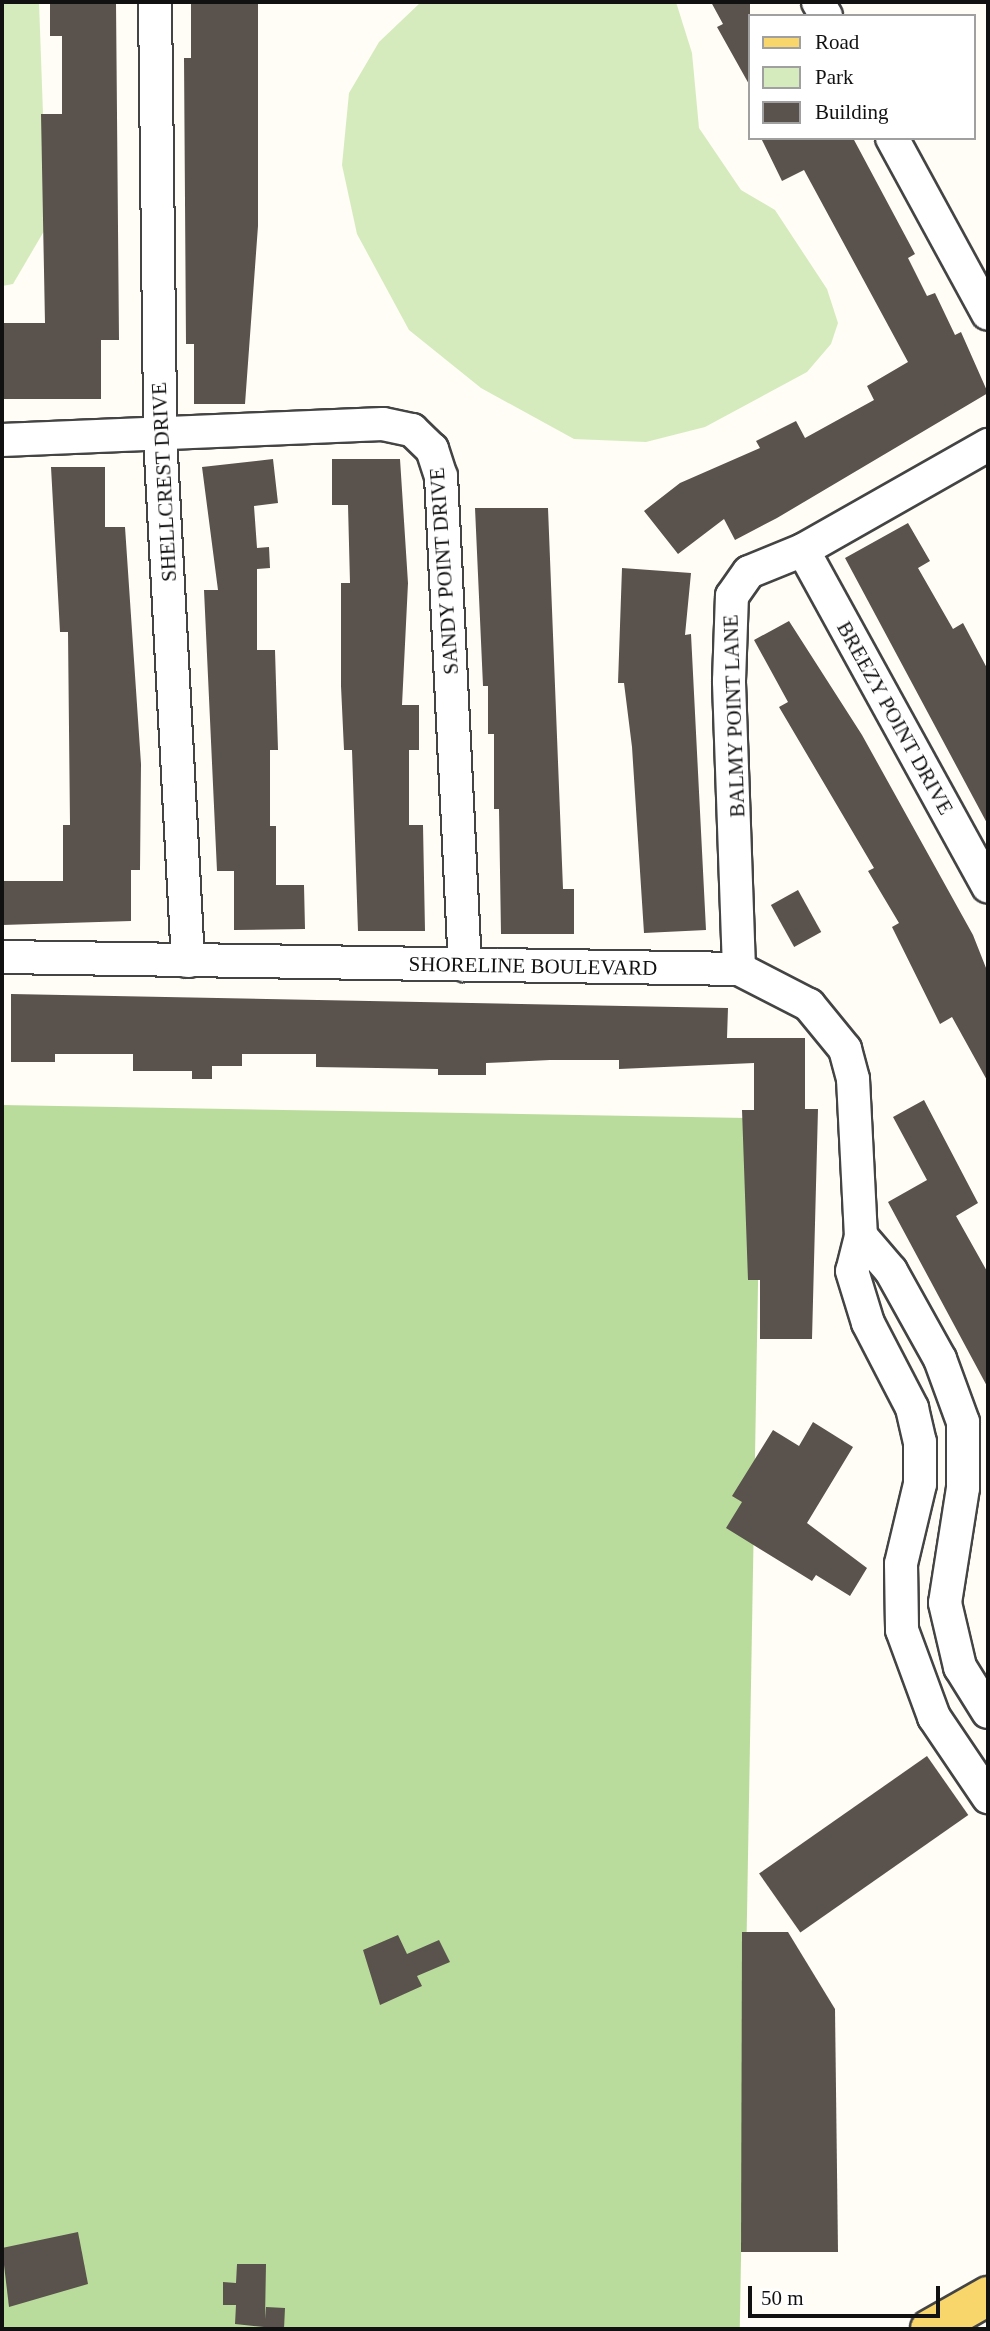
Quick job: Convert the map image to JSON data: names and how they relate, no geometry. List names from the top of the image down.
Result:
{
  "streets": {
    "street": [
      "SHELLCREST DRIVE",
      "SANDY POINT DRIVE",
      "BALMY POINT LANE",
      "BREEZY POINT DRIVE",
      "SHORELINE BOULEVARD"
    ]
  },
  "crossings": [
    ["SHELLCREST DRIVE", "SANDY POINT DRIVE"],
    ["SHELLCREST DRIVE", "SHORELINE BOULEVARD"],
    ["SANDY POINT DRIVE", "SHORELINE BOULEVARD"],
    ["BALMY POINT LANE", "BREEZY POINT DRIVE"],
    ["BALMY POINT LANE", "SHORELINE BOULEVARD"]
  ],
  "legend": ["Road", "Park", "Building"],
  "scale_bar": "50 m"
}
